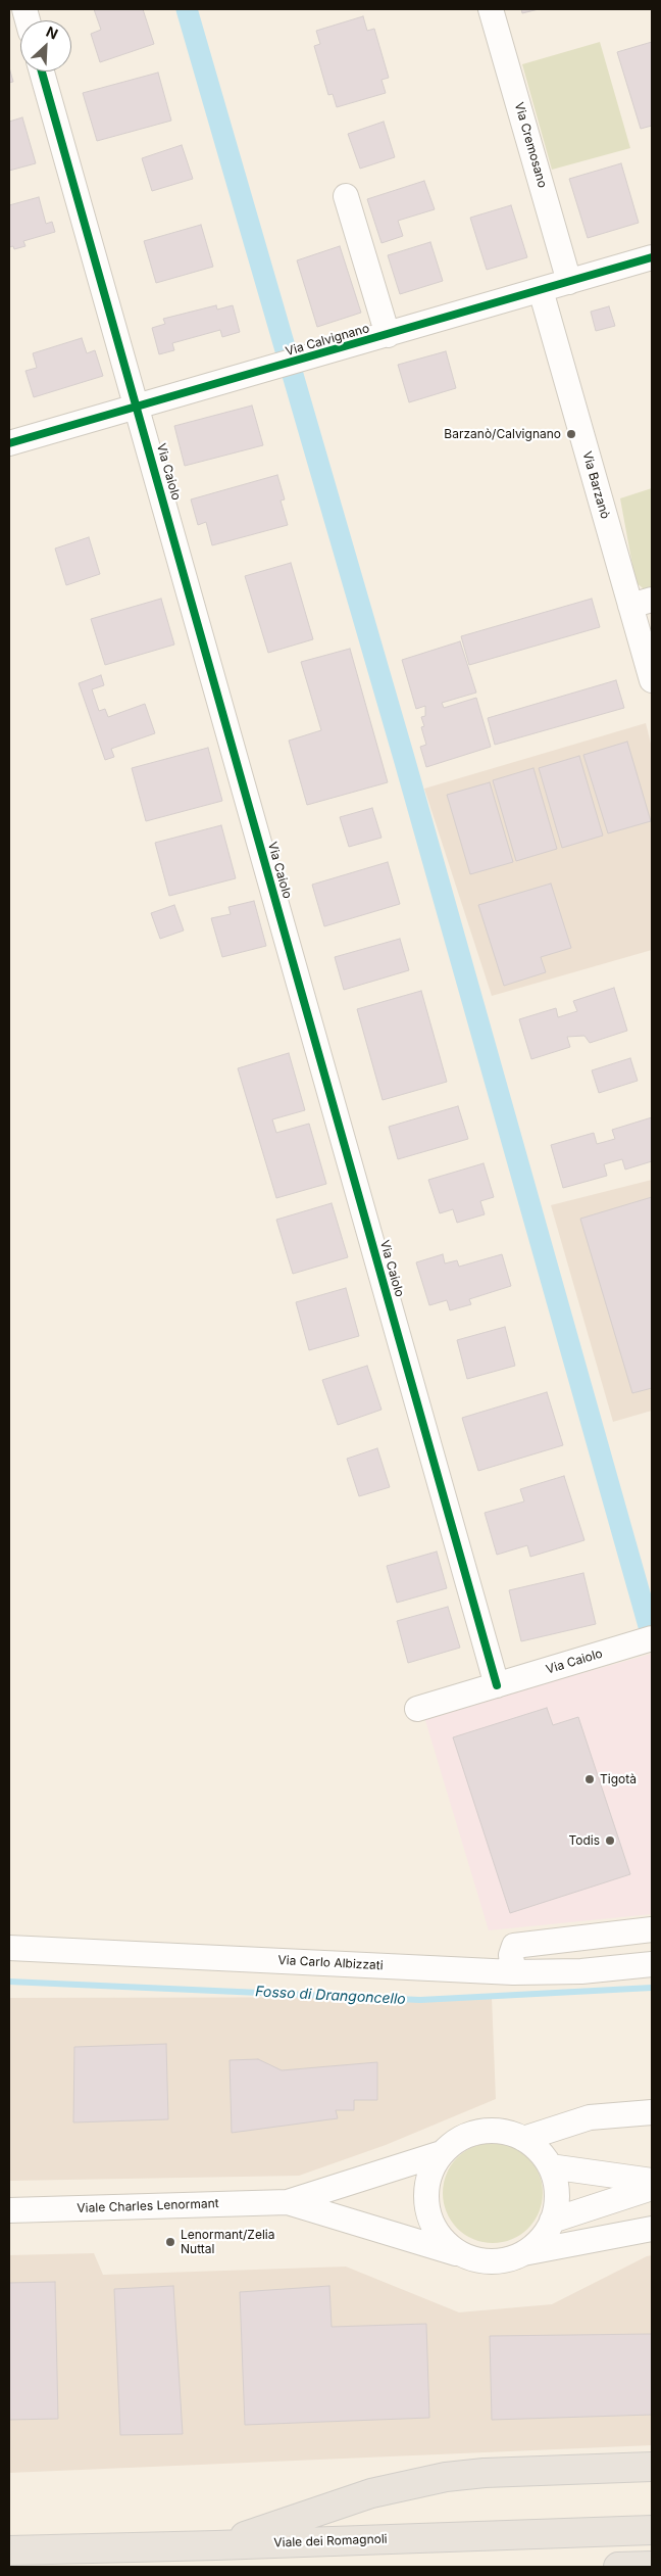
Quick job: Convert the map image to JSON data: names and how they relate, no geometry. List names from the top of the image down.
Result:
{
  "streets": {
    "main road": ["Viale dei Romagnoli"],
    "street": [
      "Via Cremosano",
      "Via Calvignano",
      "Via Caiolo",
      "Via Barzanò",
      "Via Carlo Albizzati",
      "Viale Charles Lenormant"
    ]
  },
  "crossings": [
    ["Via Cremosano", "Via Calvignano"],
    ["Via Calvignano", "Via Caiolo"],
    ["Via Calvignano", "Via Barzanò"]
  ],
  "water": ["Fosso di Drangoncello"],
  "places": [
    "Barzanò/Calvignano",
    "Tigotà",
    "Todis",
    "Lenormant/Zelia Nuttal"
  ],
  "north": "top right"
}
